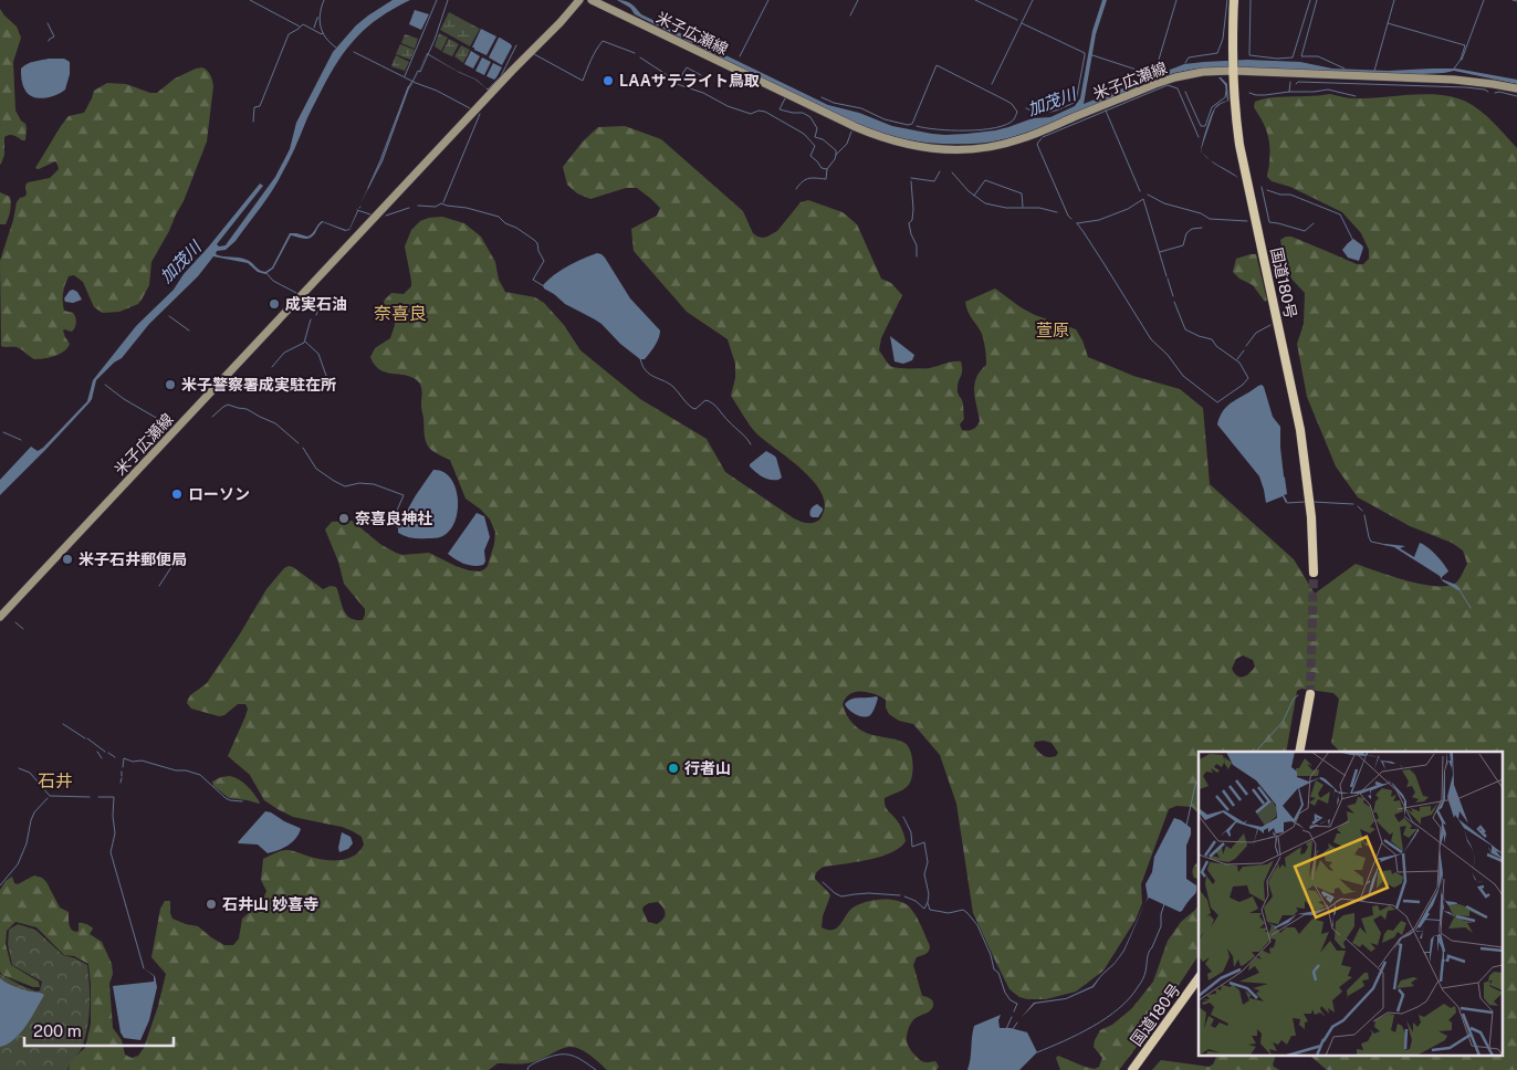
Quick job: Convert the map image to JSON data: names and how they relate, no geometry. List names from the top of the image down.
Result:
{
  "streets": {
    "highway": ["国道180号"],
    "main road": ["米子広瀬線"]
  },
  "crossings": [
    ["米子広瀬線", "国道180号"]
  ],
  "districts": ["奈喜良", "萱原", "石井"],
  "water": ["加茂川"],
  "places": [
    "LAAサテライト鳥取",
    "成実石油",
    "米子警察署成実駐在所",
    "ローソン",
    "奈喜良神社",
    "米子石井郵便局",
    "行者山",
    "石井山 妙喜寺"
  ],
  "scale_bar": "200 m"
}
